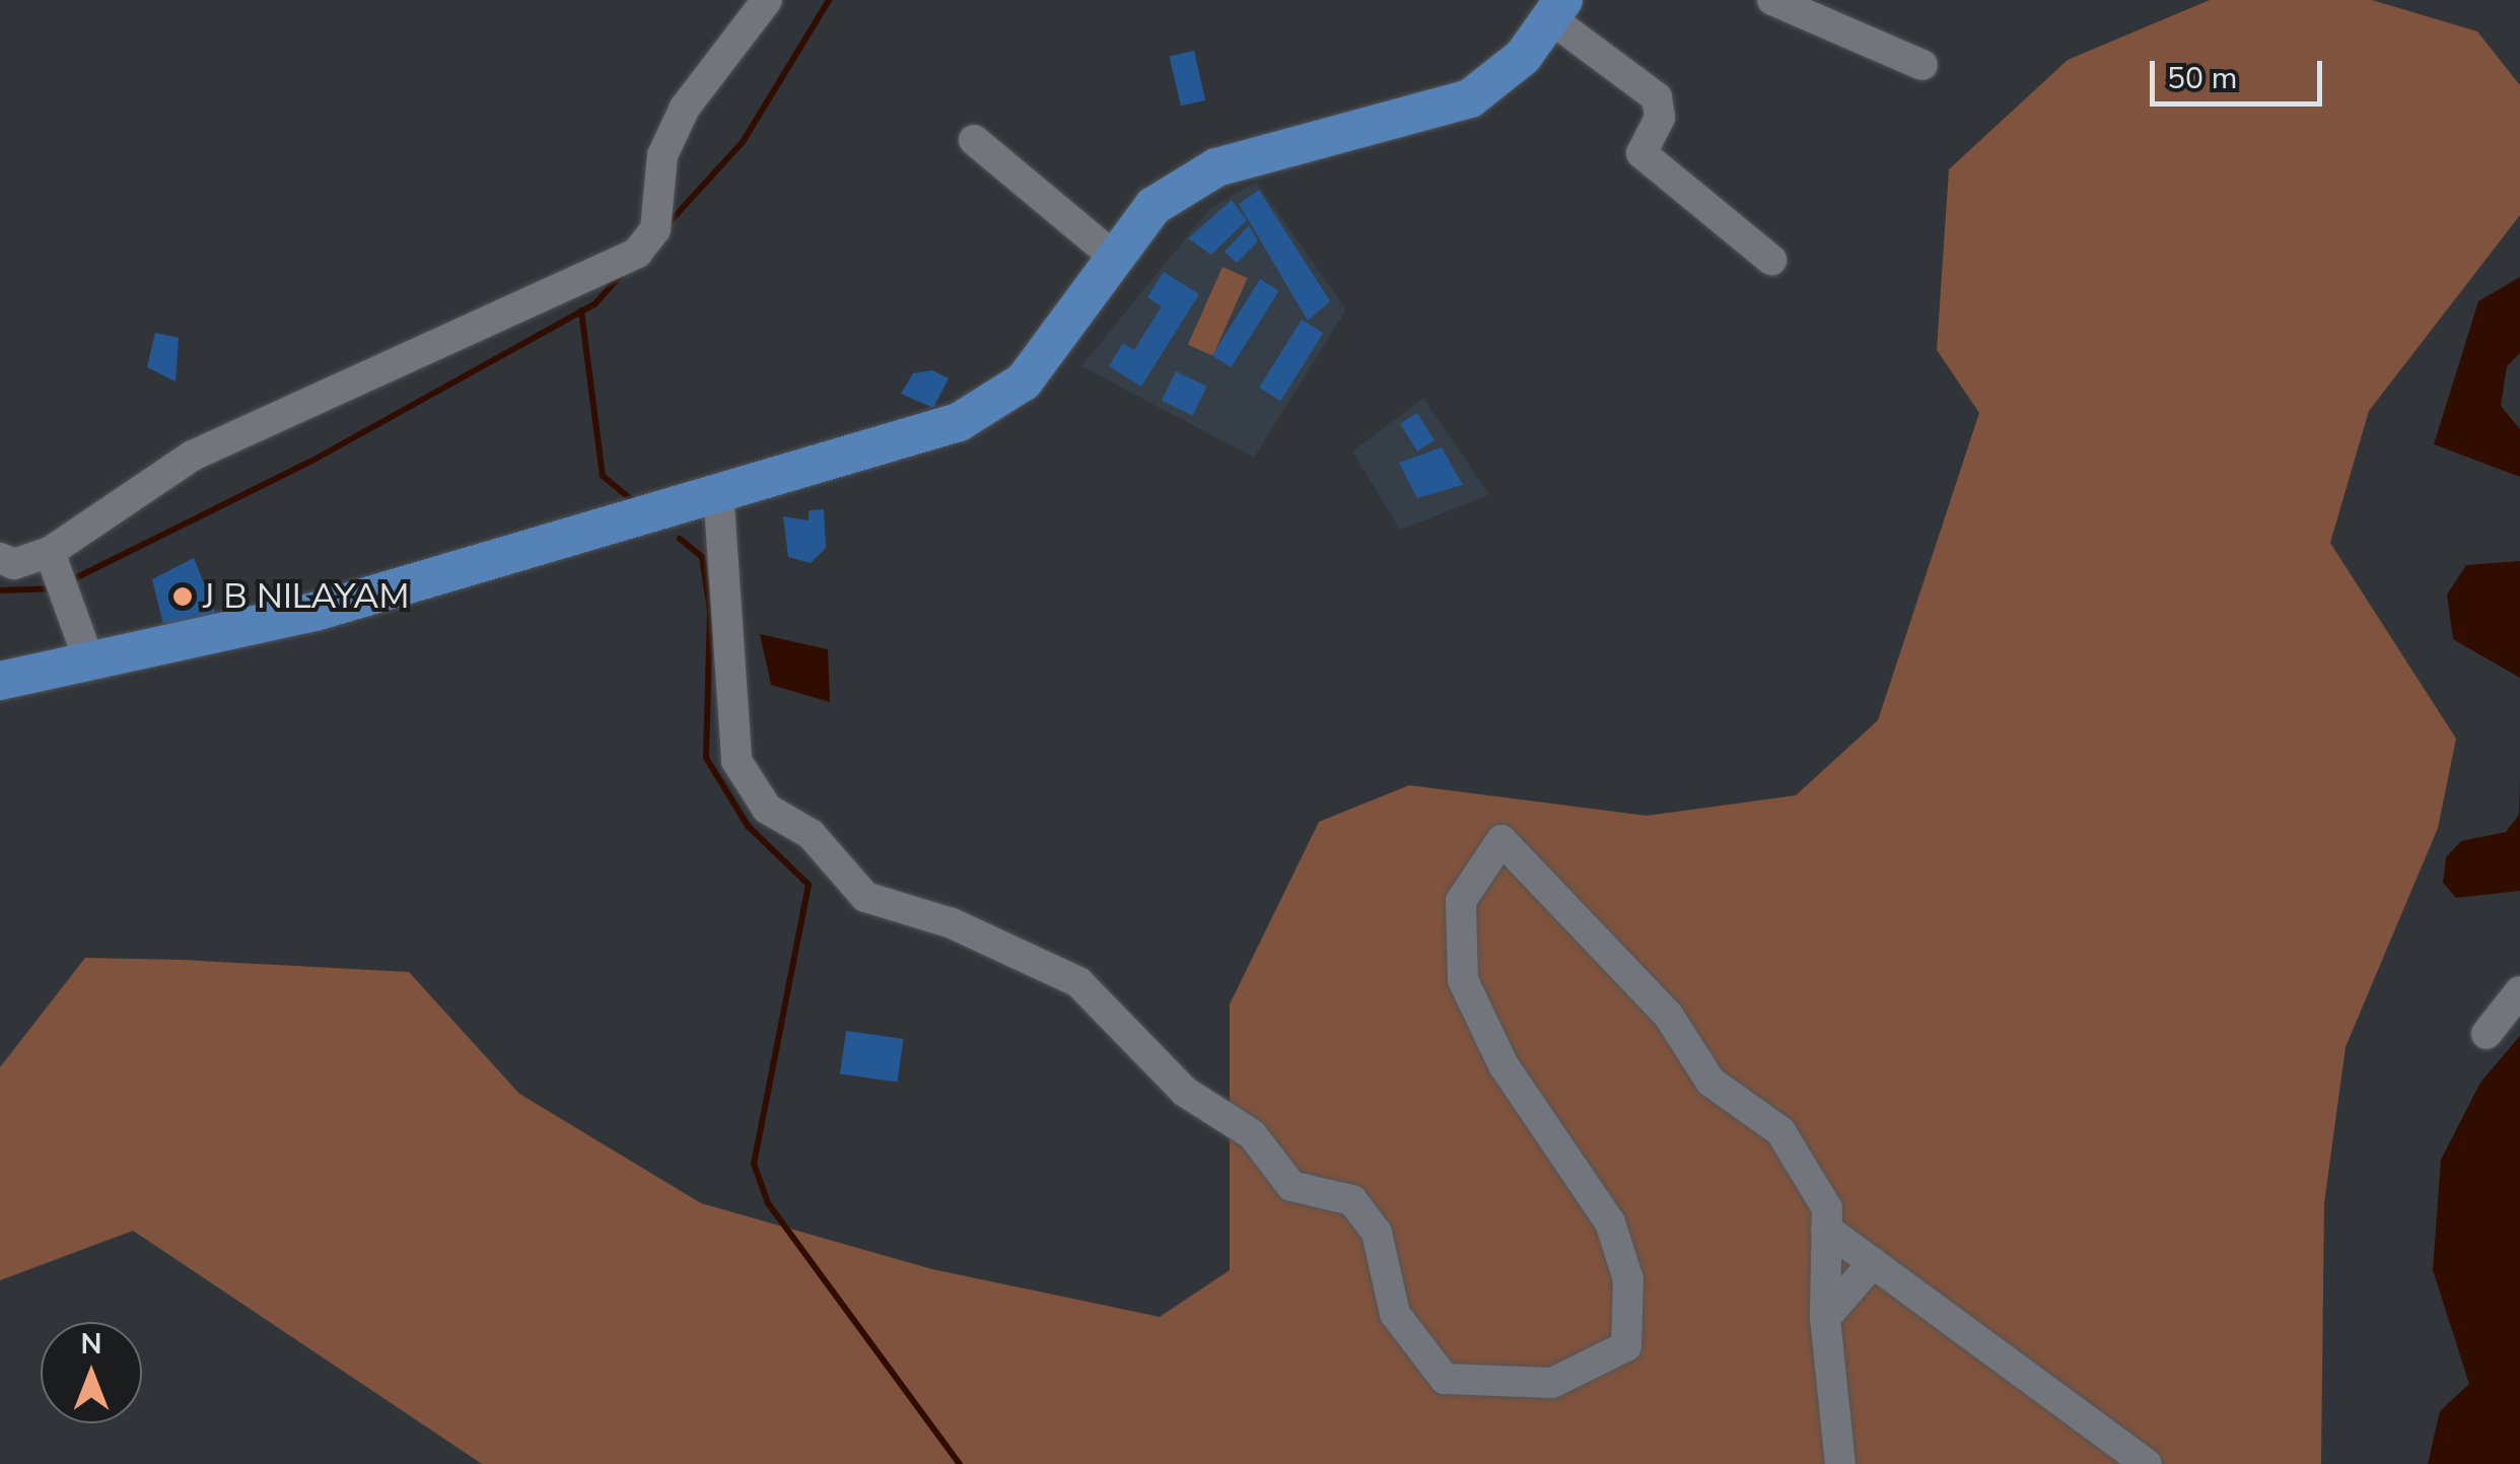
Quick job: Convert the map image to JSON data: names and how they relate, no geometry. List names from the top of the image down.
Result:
{
  "places": ["J B NILAYAM"],
  "scale_bar": "50 m",
  "north": "top"
}
